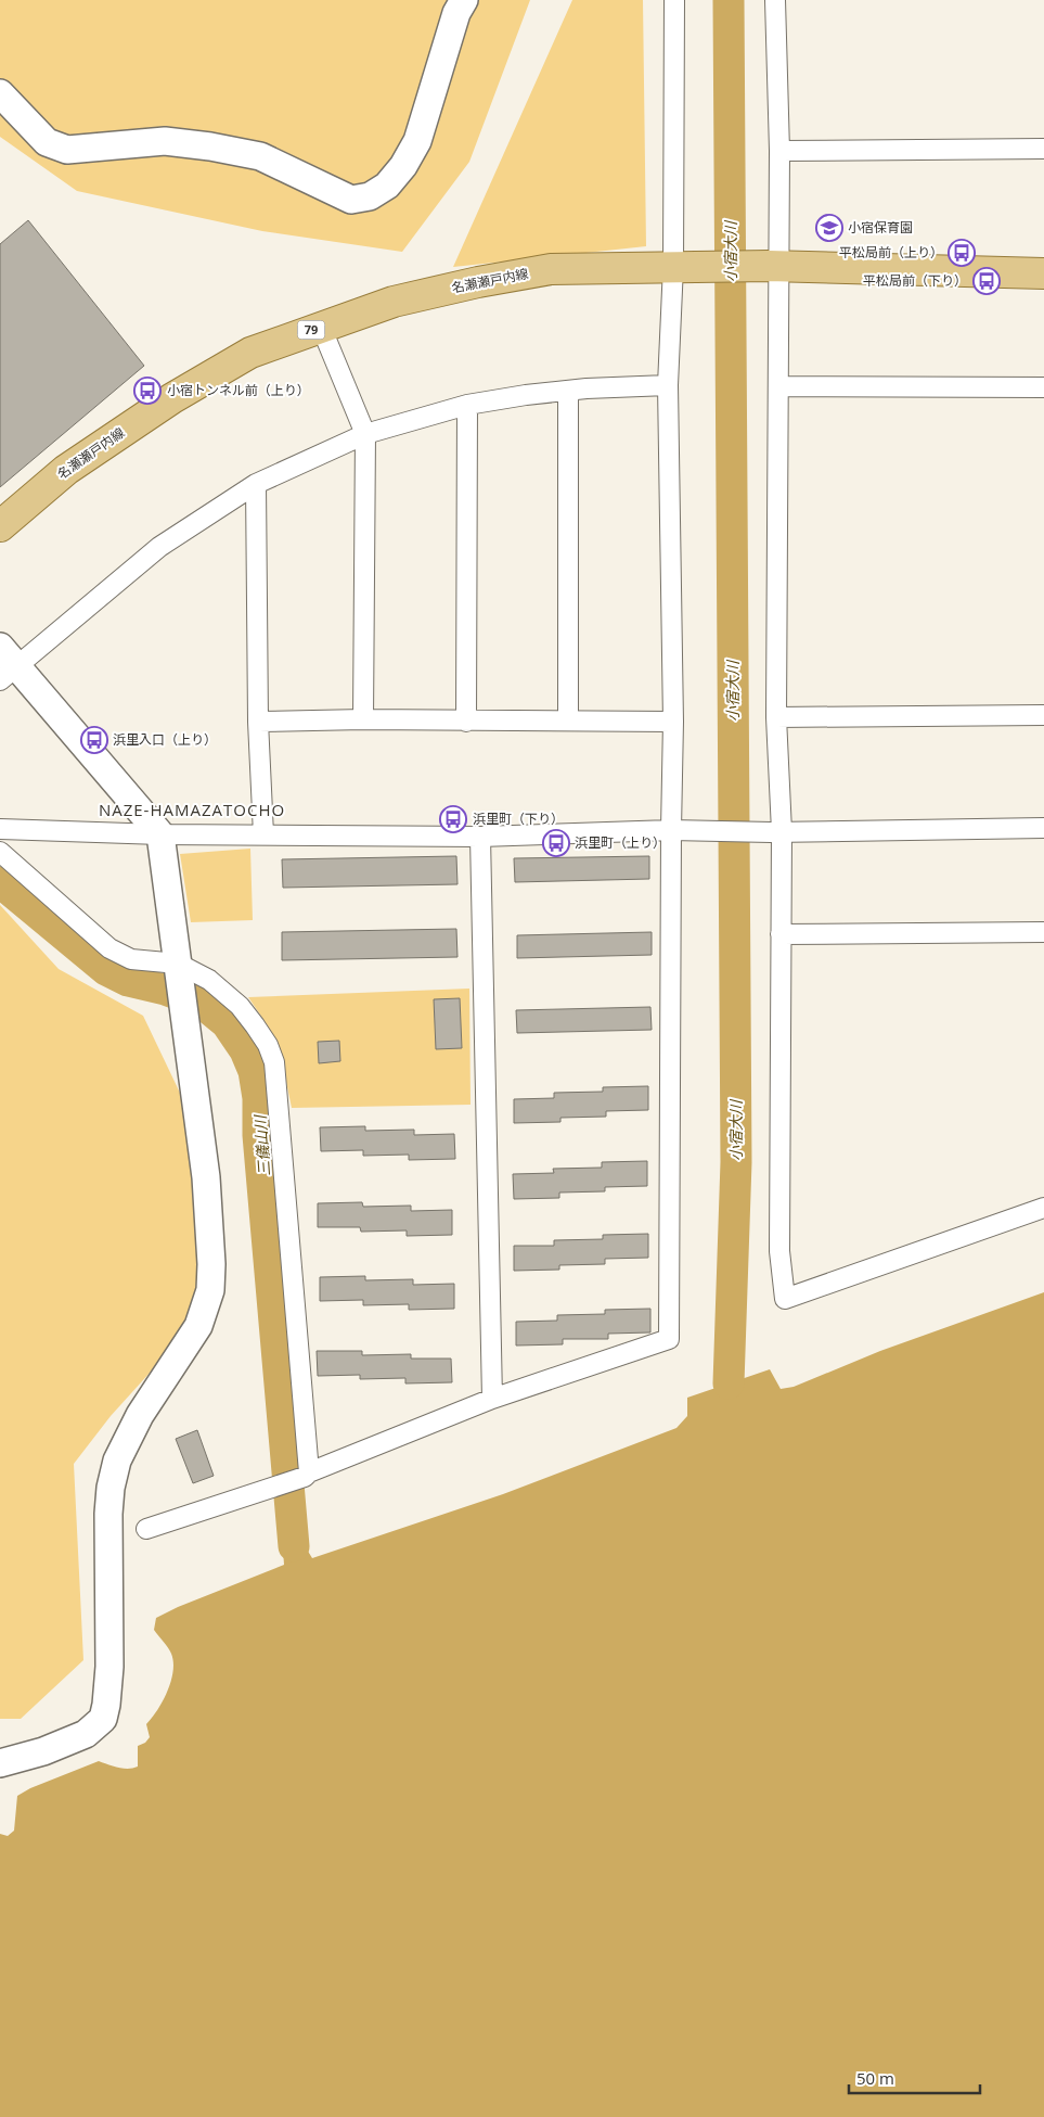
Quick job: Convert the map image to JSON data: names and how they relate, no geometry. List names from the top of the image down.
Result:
{
  "streets": {
    "main road": ["名瀬瀬戸内線", "79"]
  },
  "districts": ["NAZE-HAMAZATOCHO"],
  "water": ["小宿大川", "三儀山川"],
  "places": {
    "school or university": ["小宿保育園"],
    "bus stop": [
      "平松局前（上り）",
      "平松局前（下り）",
      "小宿トンネル前（上り）",
      "浜里入口（上り）",
      "浜里町（下り）",
      "浜里町（上り）"
    ]
  },
  "scale_bar": "50 m"
}
